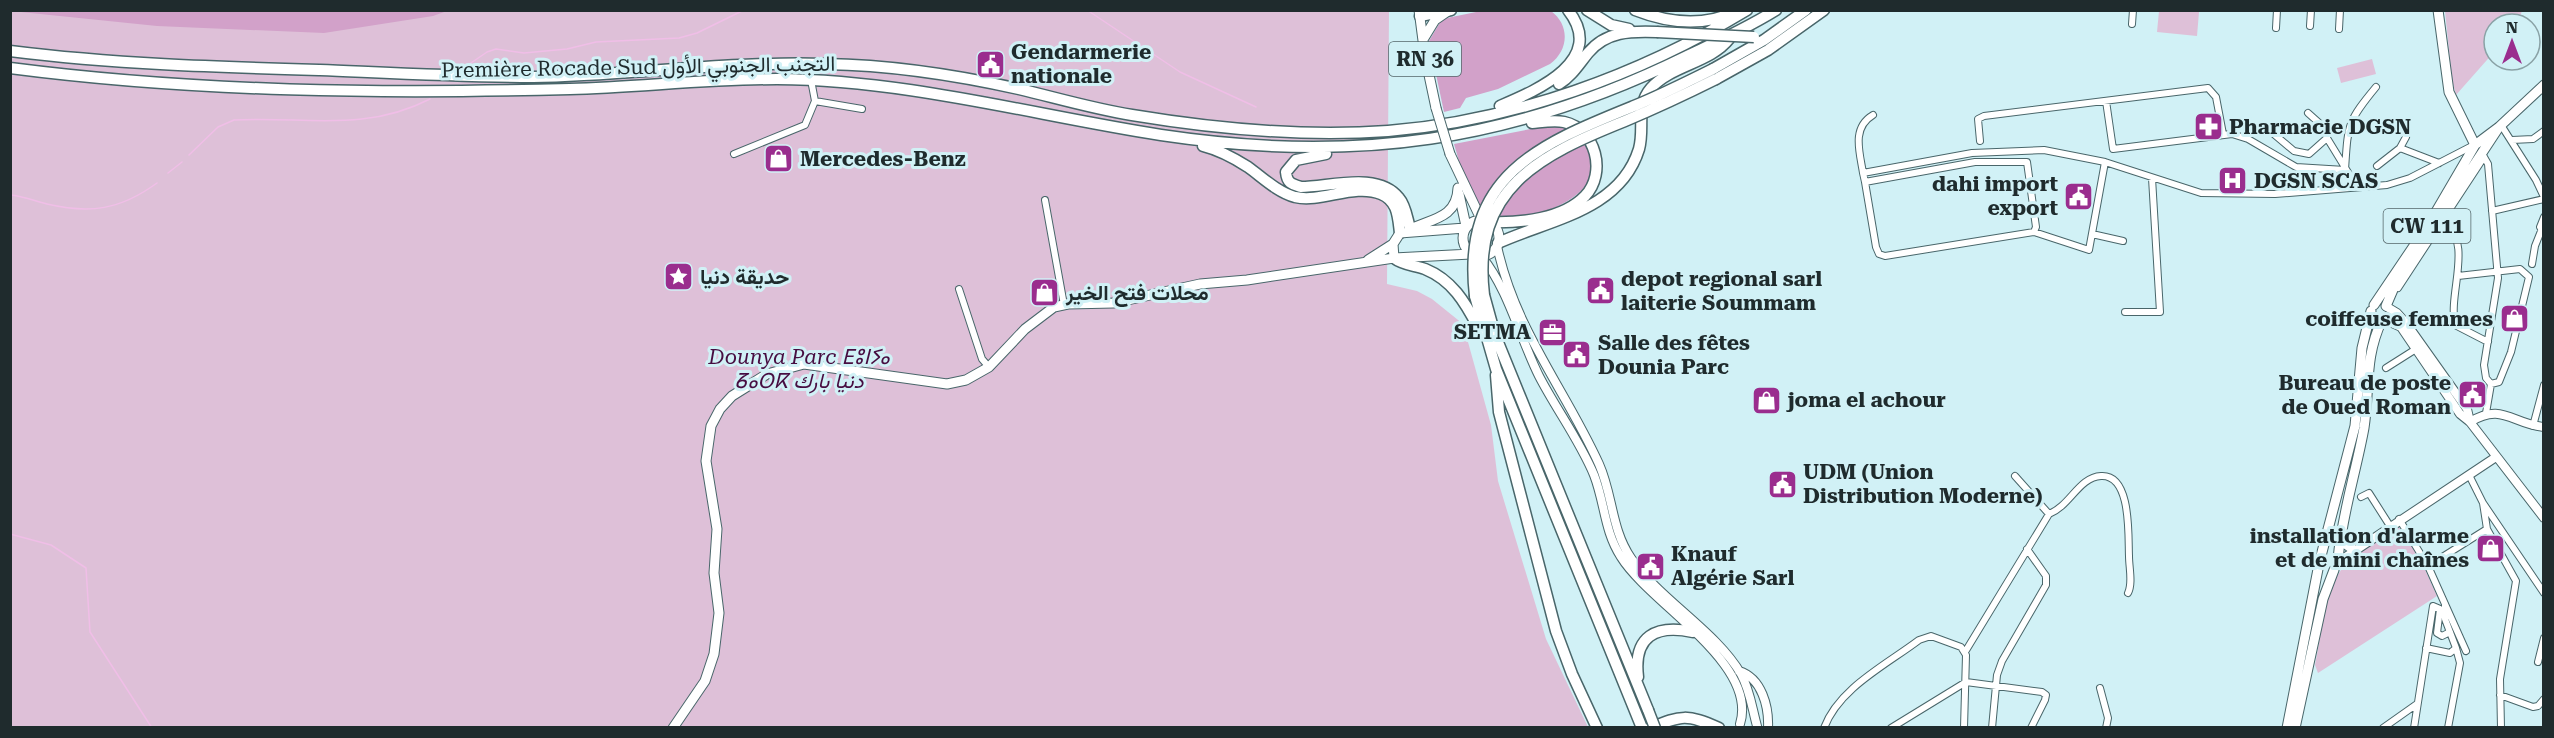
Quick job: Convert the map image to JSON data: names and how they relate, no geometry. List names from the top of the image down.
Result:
{
  "streets": {
    "highway": ["Première Rocade Sud التجنب الجنوبي الأول"],
    "main road": ["RN 36", "CW 111"]
  },
  "parks": ["Dounya Parc ⴹⵓⵏⵢⴰ ⵒⴰⵔⴽ دنيا بارك"],
  "places": {
    "public building": [
      "Gendarmerie nationale",
      "dahi import export",
      "depot regional sarl laiterie Soummam",
      "Salle des fêtes Dounia Parc",
      "Bureau de poste de Oued Roman",
      "UDM (Union Distribution Moderne)",
      "Knauf Algérie Sarl"
    ],
    "pharmacy": ["Pharmacie DGSN"],
    "shop": [
      "Mercedes-Benz",
      "محلات فتح الخير",
      "coiffeuse femmes",
      "joma el achour",
      "installation d'alarme et de mini chaînes"
    ],
    "hospital": ["DGSN SCAS"],
    "place": ["حديقة دنيا"],
    "office": ["SETMA"]
  },
  "north": "top"
}
